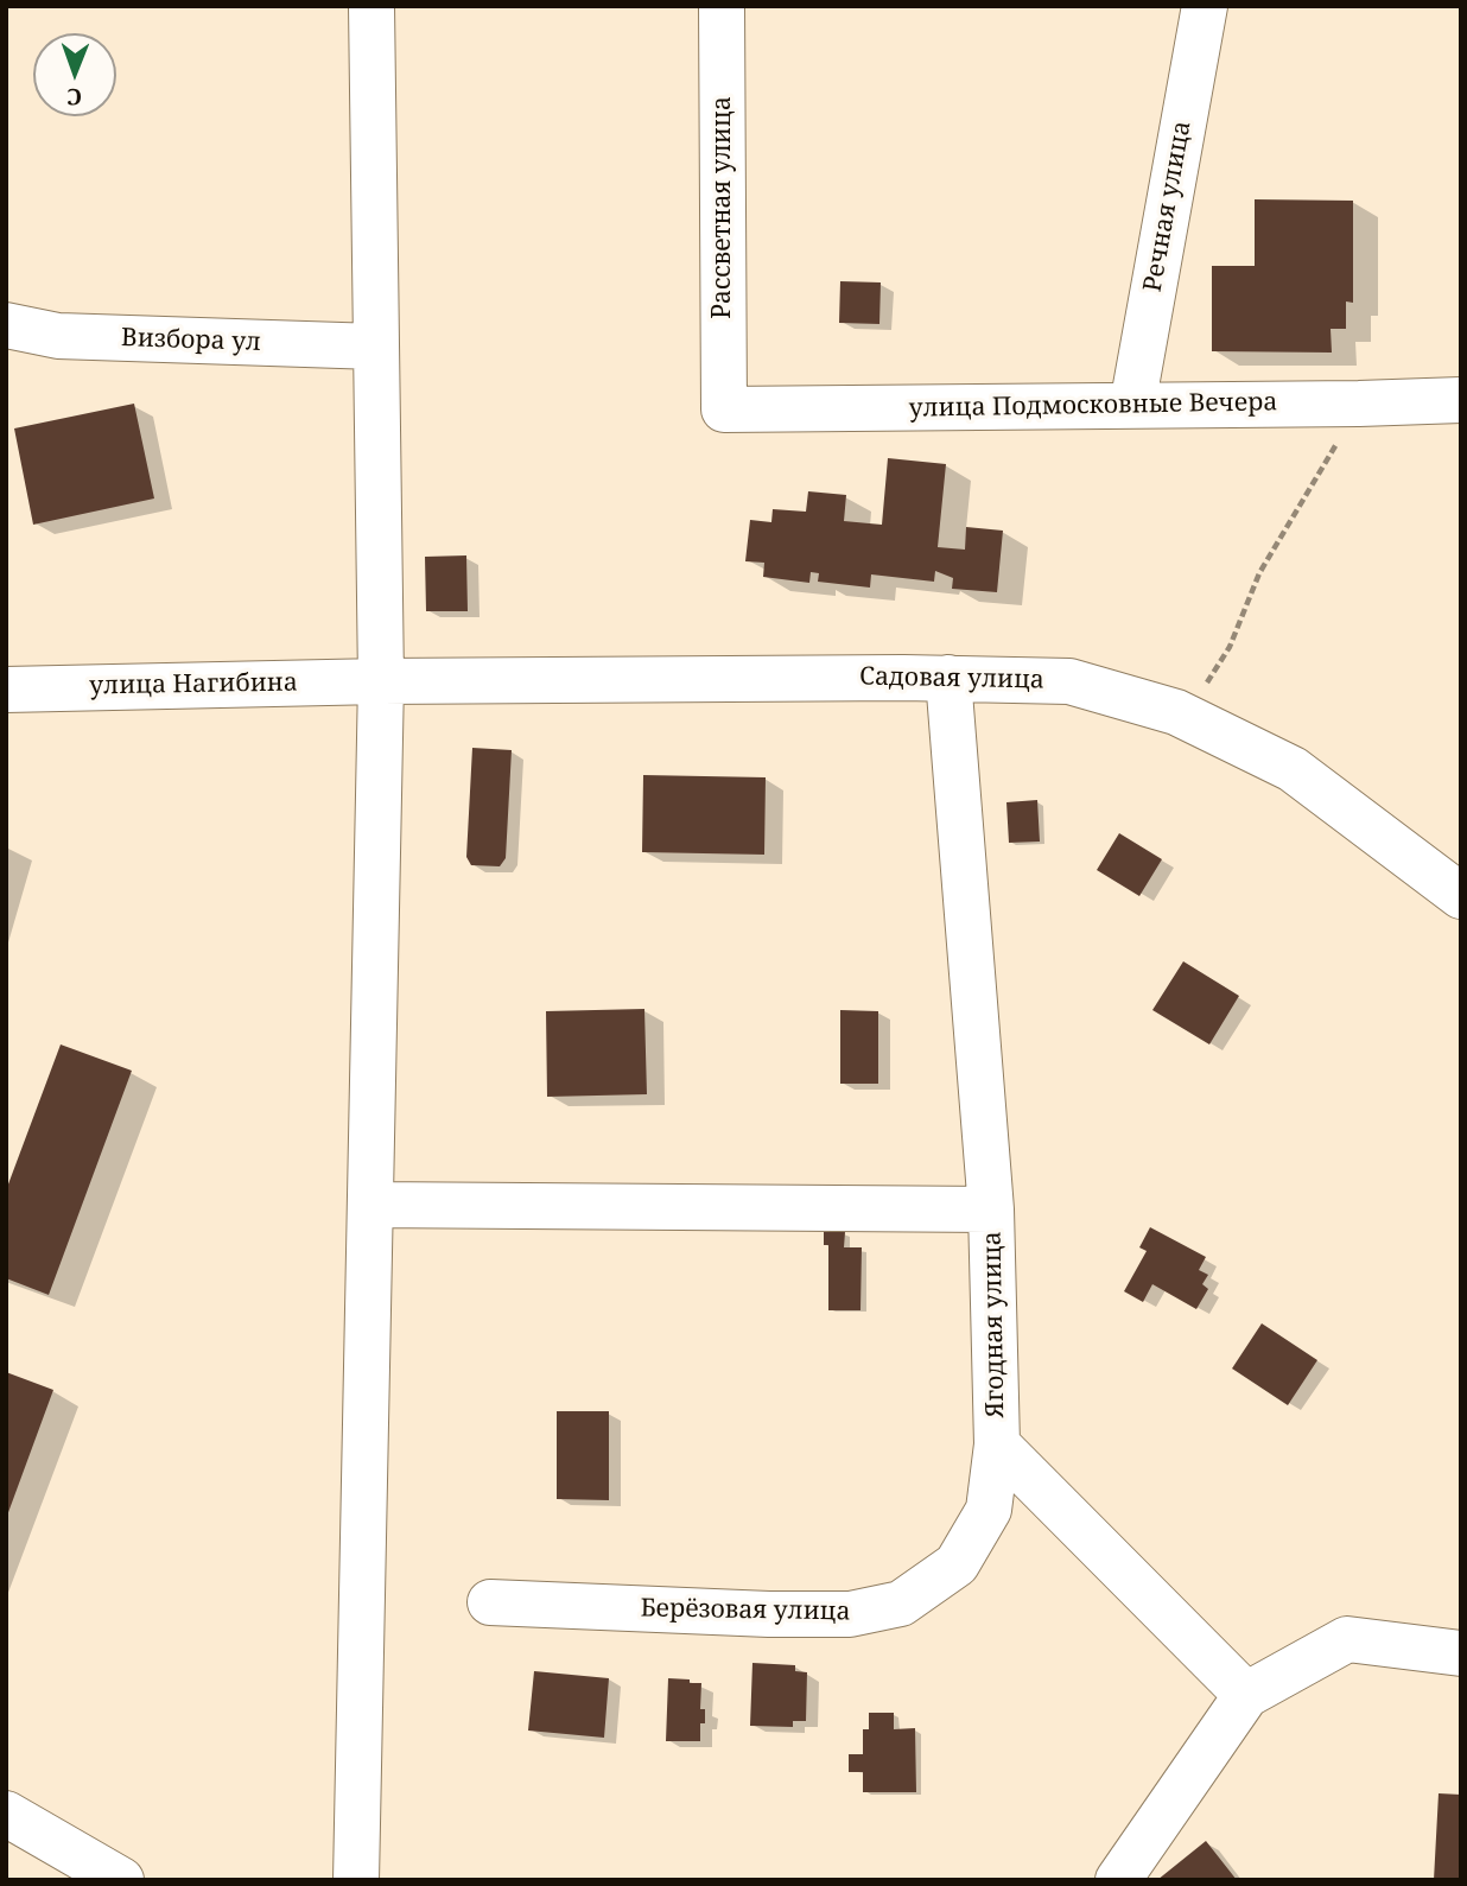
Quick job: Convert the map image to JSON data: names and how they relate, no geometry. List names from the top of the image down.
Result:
{
  "streets": {
    "street": [
      "Речная улица",
      "Рассветная улица",
      "Визбора ул",
      "улица Подмосковные Вечера",
      "Садовая улица",
      "улица Нагибина",
      "Ягодная улица",
      "Берёзовая улица"
    ]
  },
  "crossings": [
    ["Речная улица", "улица Подмосковные Вечера"],
    ["Рассветная улица", "улица Подмосковные Вечера"],
    ["Садовая улица", "улица Нагибина"],
    ["Садовая улица", "Ягодная улица"],
    ["Ягодная улица", "Берёзовая улица"]
  ],
  "north": "bottom"
}
